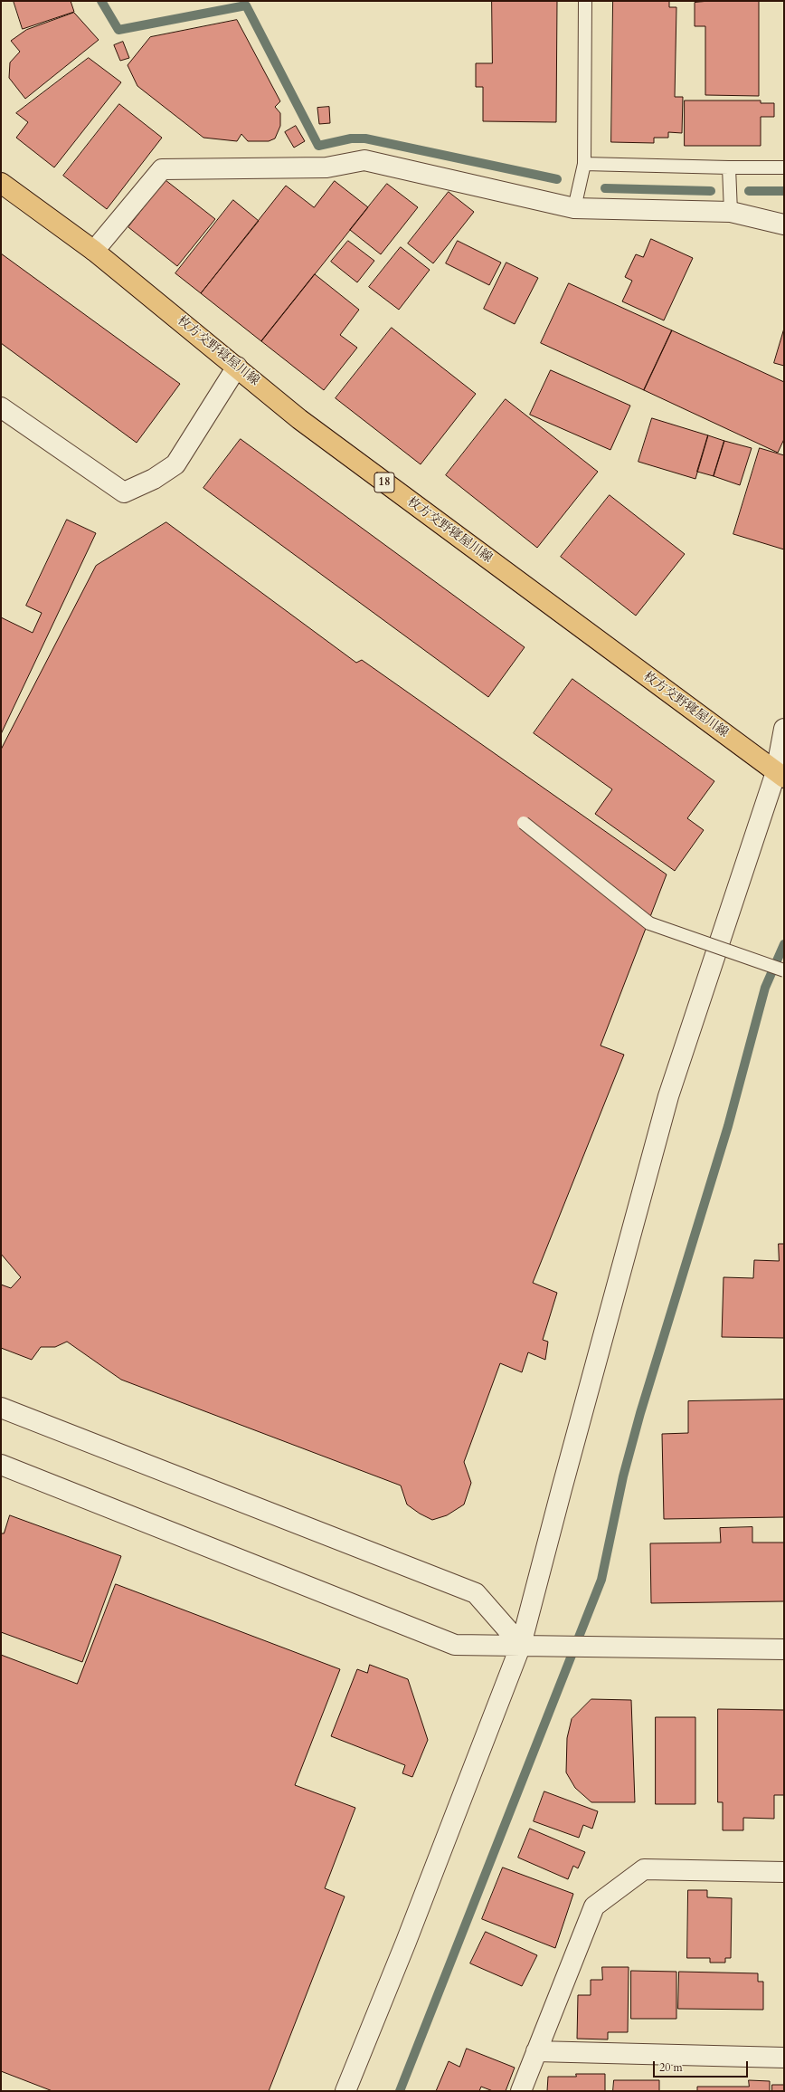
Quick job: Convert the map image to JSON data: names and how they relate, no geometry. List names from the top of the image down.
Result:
{
  "streets": {
    "main road": ["枚方交野寝屋川線", "18"]
  },
  "scale_bar": "20 m"
}
